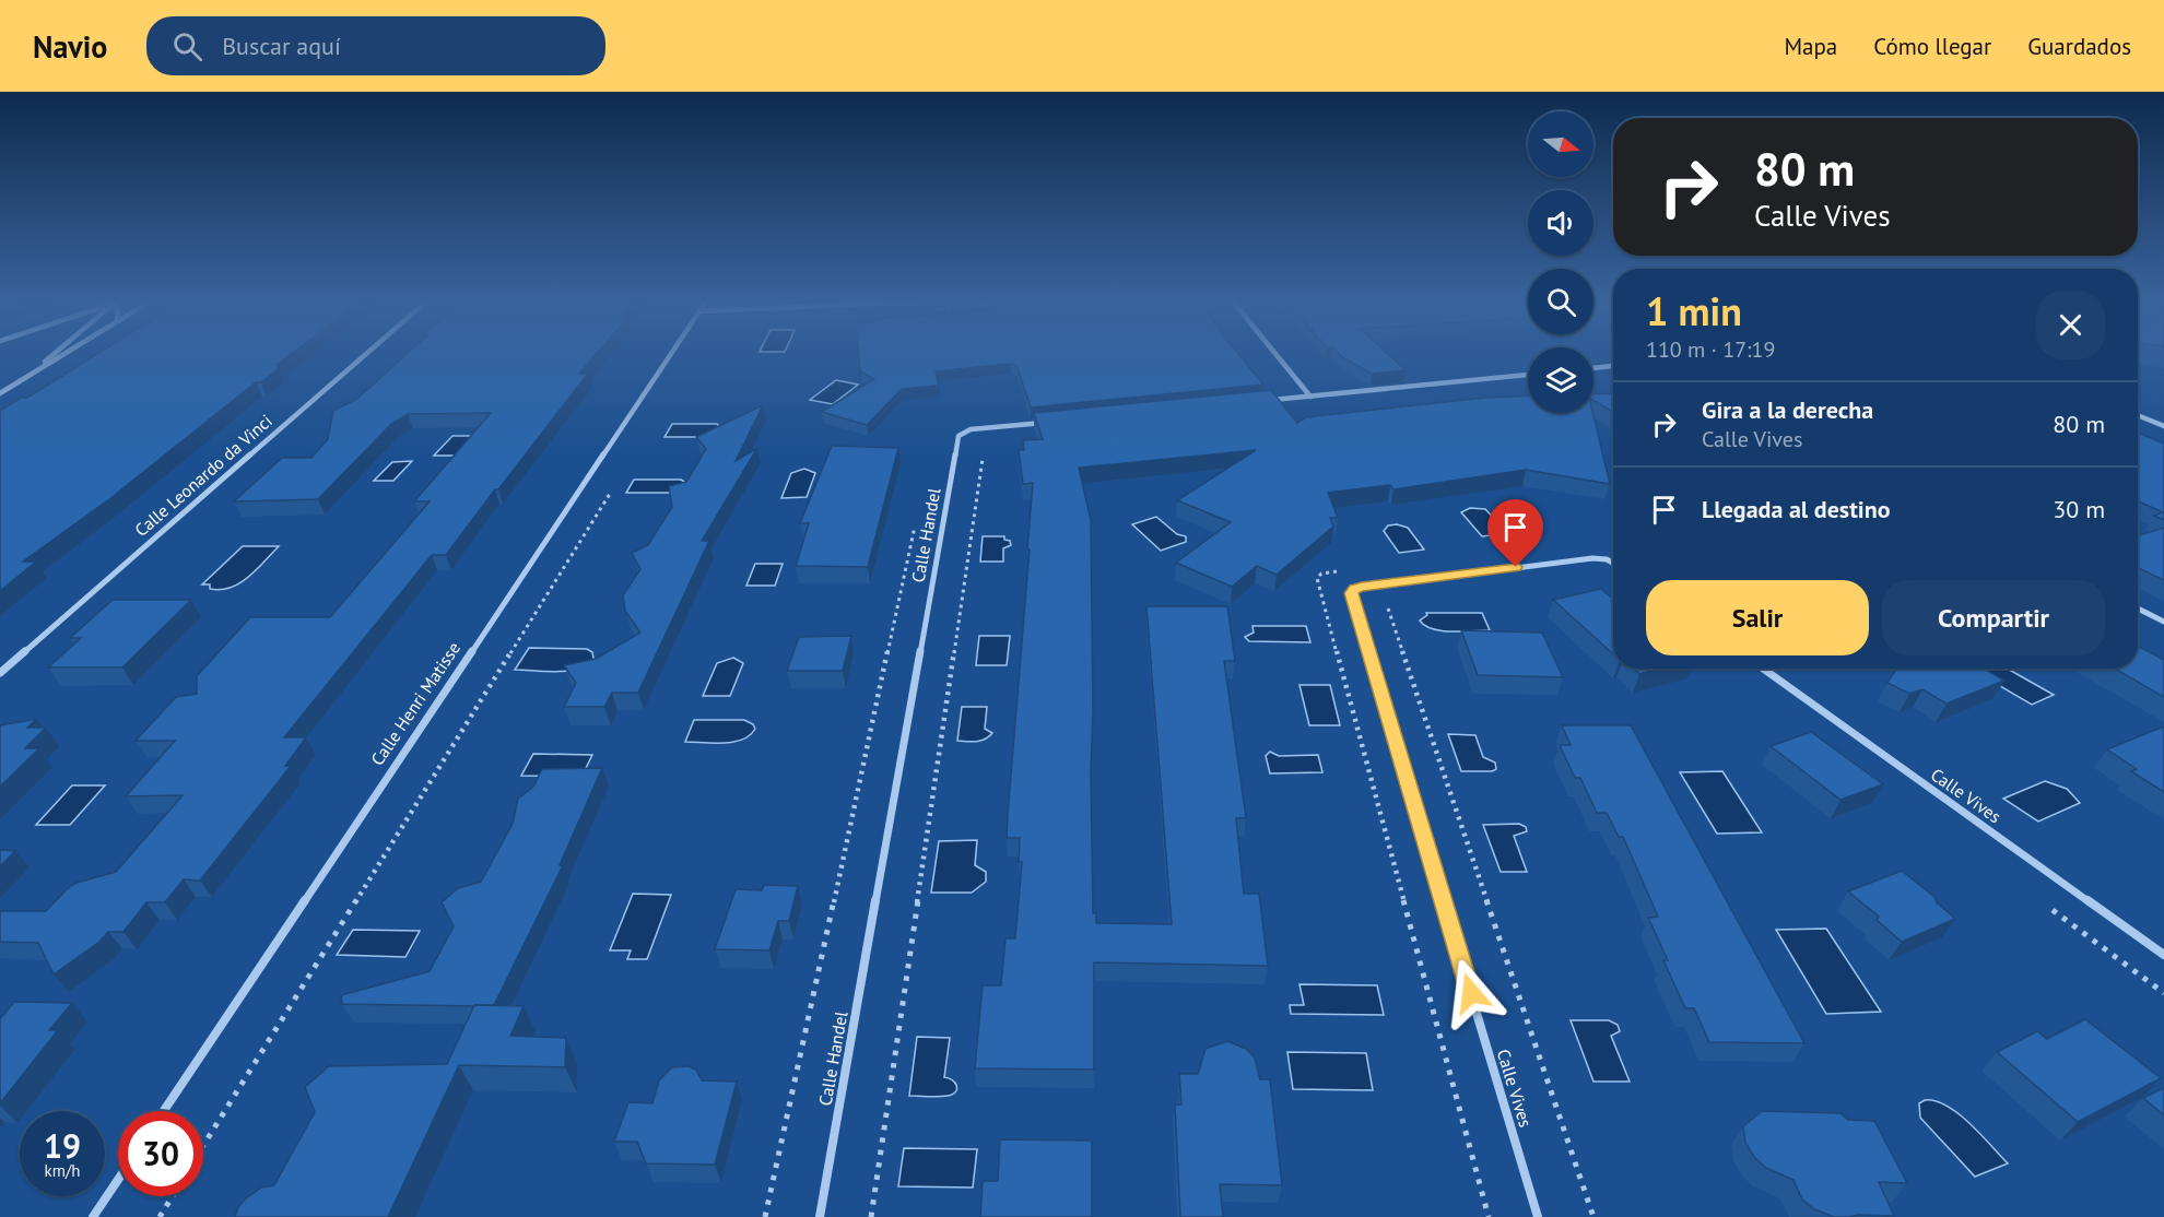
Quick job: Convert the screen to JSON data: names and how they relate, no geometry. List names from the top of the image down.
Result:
{
  "streets": {
    "street": [
      "Calle Leonardo da Vinci",
      "Calle Handel",
      "Calle Henri Matisse",
      "Calle Vives"
    ]
  },
  "north": "right",
  "page": {
    "header": "Navio",
    "search": "Buscar aquí",
    "nav": ["Mapa", "Cómo llegar", "Guardados"],
    "turn": ["80 m", "Calle Vives"],
    "heading": ["1 min", "110 m · 17:19"],
    "list": [
      {
        "name": "Gira a la derecha",
        "note": "Calle Vives",
        "value": "80 m"
      },
      {
        "name": "Llegada al destino",
        "value": "30 m"
      }
    ],
    "buttons": ["Salir", "Compartir"],
    "speed": "19 km/h",
    "limit": "30"
  }
}
